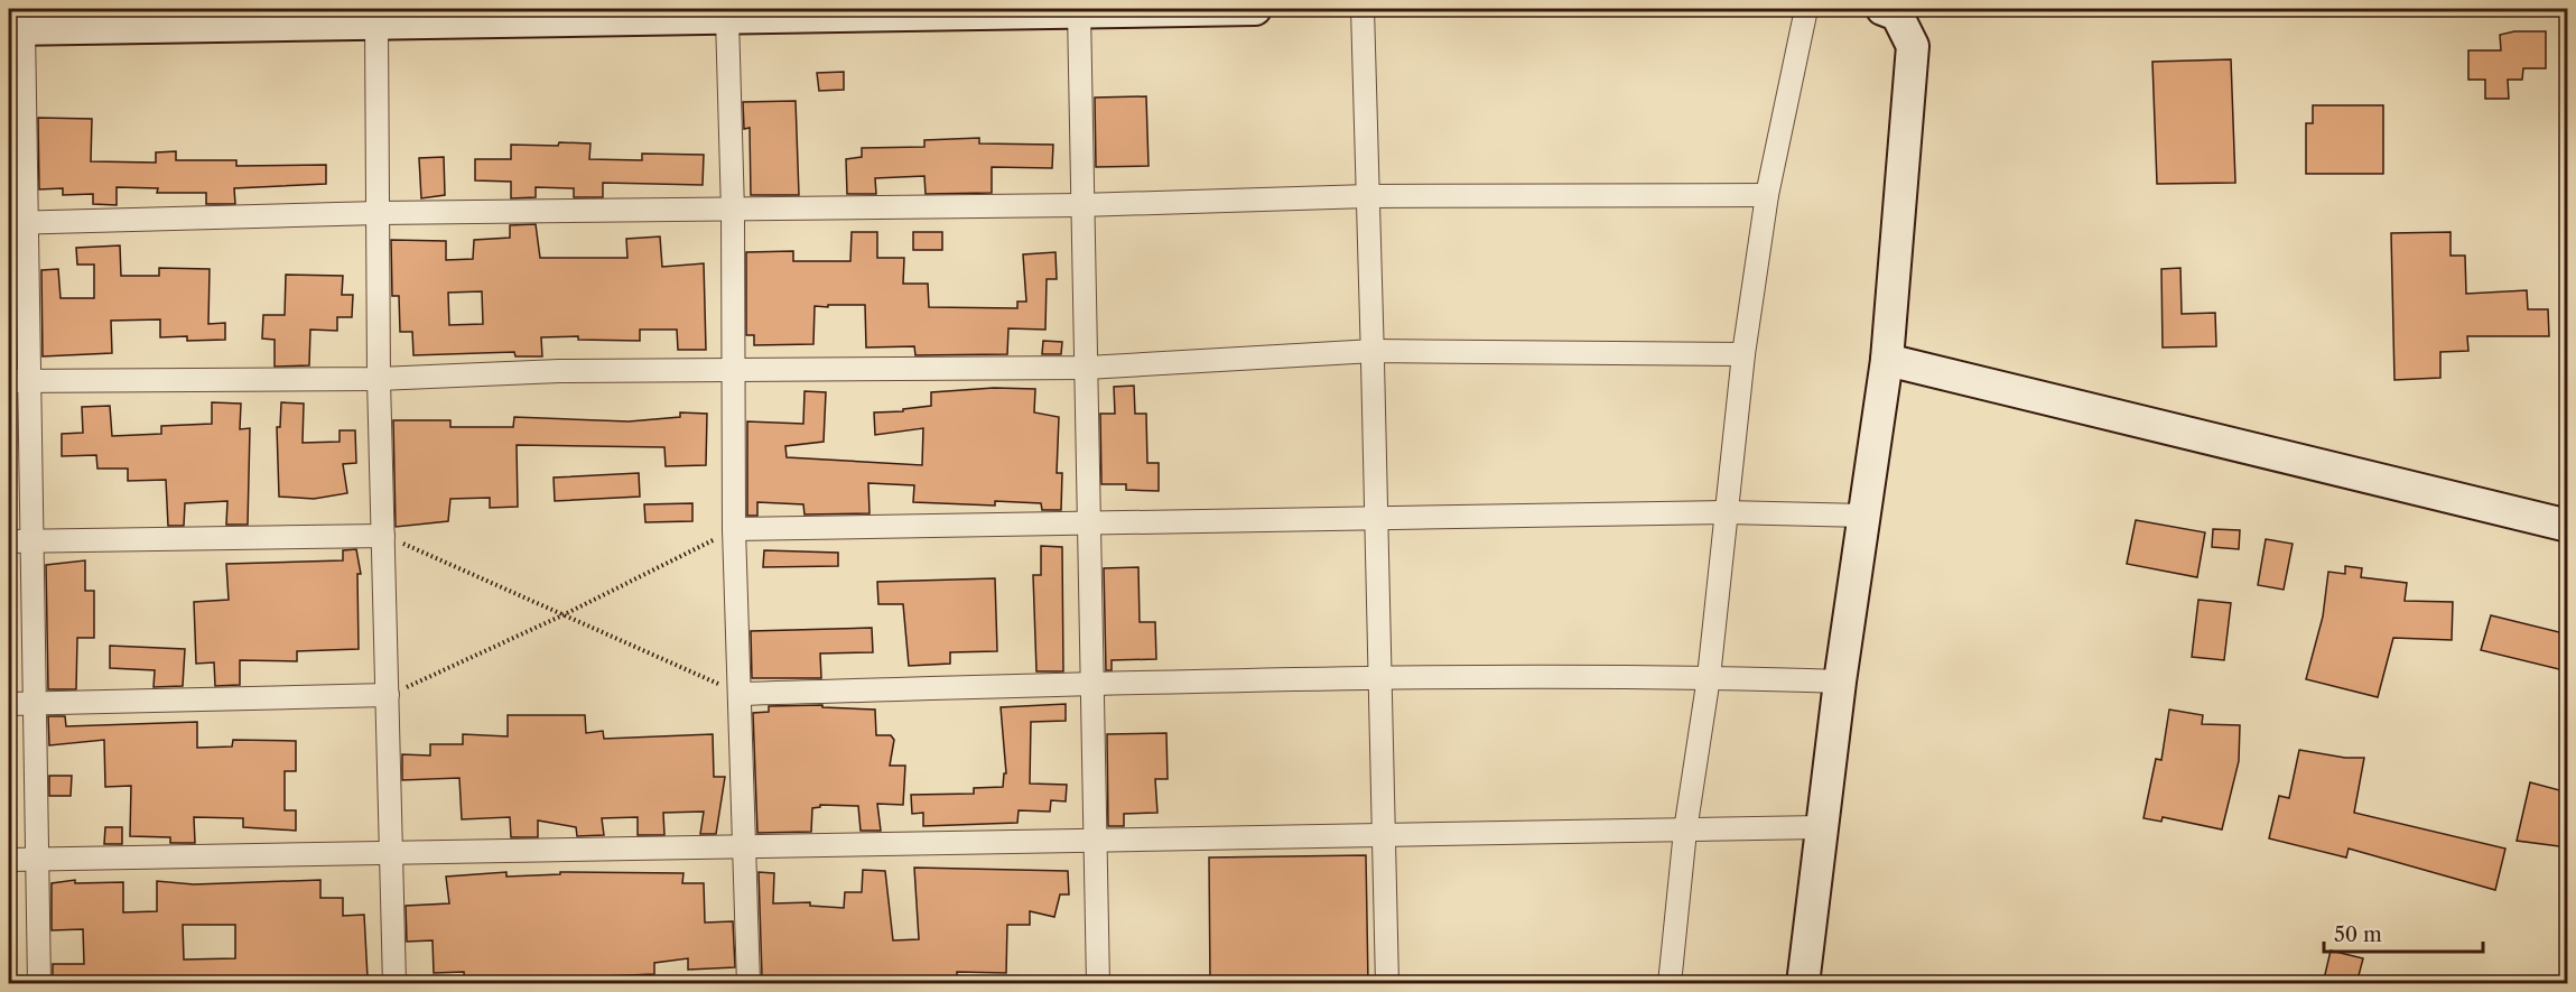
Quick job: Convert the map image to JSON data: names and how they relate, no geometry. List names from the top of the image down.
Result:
{
  "scale_bar": "50 m"
}
